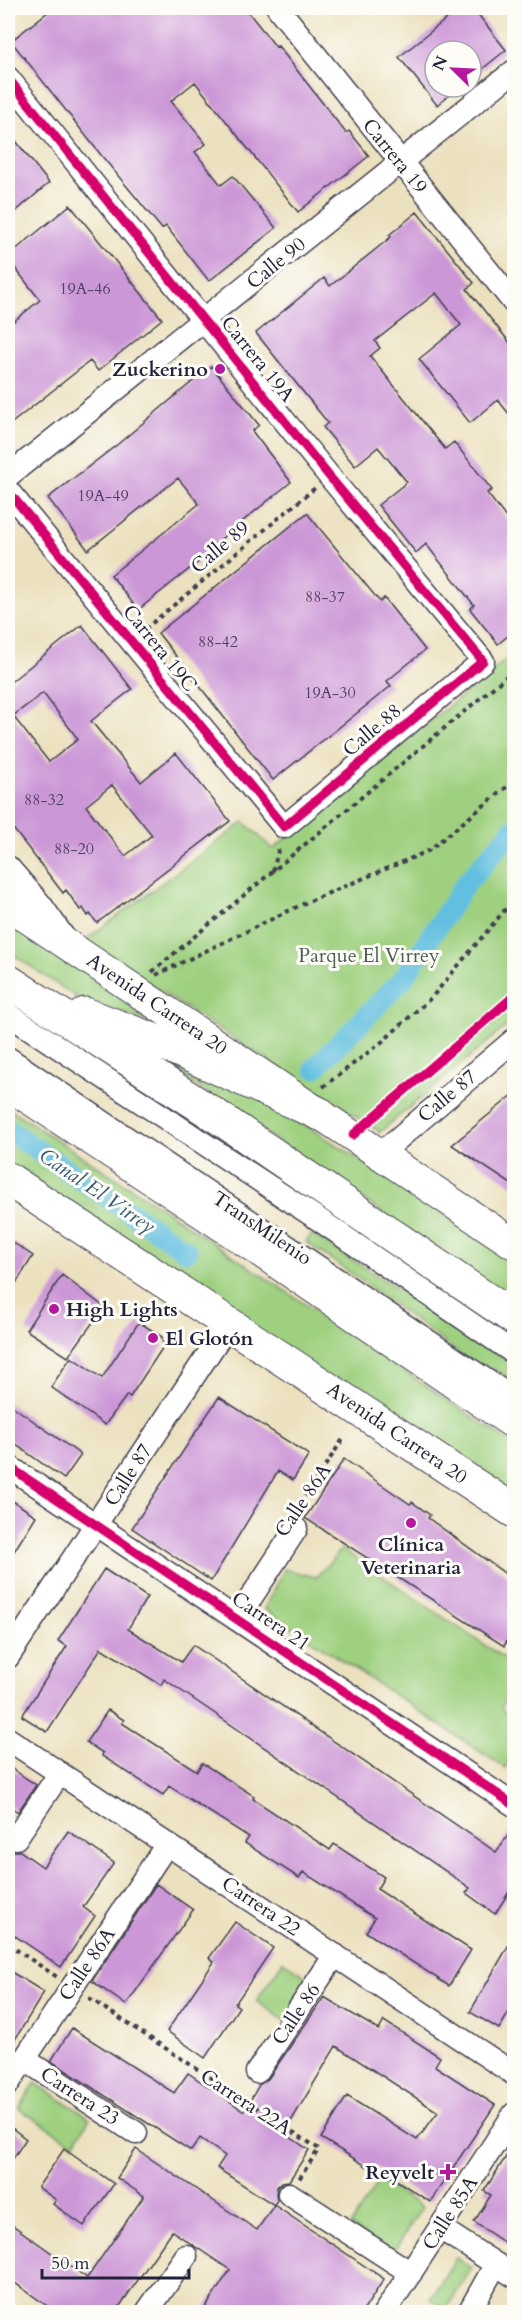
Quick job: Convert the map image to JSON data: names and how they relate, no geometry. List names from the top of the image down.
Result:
{
  "streets": {
    "highway": ["Avenida Carrera 20"],
    "street": [
      "Carrera 19",
      "Calle 90",
      "Carrera 19A",
      "Carrera 19C",
      "Calle 88",
      "Calle 87",
      "TransMilenio",
      "Calle 86A",
      "Carrera 21",
      "Carrera 22",
      "Calle 86",
      "Carrera 23",
      "Calle 85A"
    ],
    "path": ["Calle 89", "Carrera 22A"]
  },
  "crossings": [
    ["Carrera 19", "Calle 90"],
    ["Calle 90", "Carrera 19A"],
    ["Carrera 19A", "Calle 89"],
    ["Carrera 19A", "Calle 88"],
    ["Calle 89", "Carrera 19C"],
    ["Carrera 19C", "Calle 88"],
    ["Avenida Carrera 20", "Calle 87"],
    ["Calle 87", "Carrera 21"],
    ["Calle 86A", "Carrera 21"],
    ["Calle 86A", "Carrera 22"],
    ["Calle 86A", "Carrera 23"],
    ["Calle 86A", "Carrera 22A"],
    ["Carrera 22", "Calle 86"]
  ],
  "water": ["Canal El Virrey"],
  "parks": ["Parque El Virrey"],
  "places": {
    "other": [
      "Zuckerino",
      "High Lights",
      "El Glotón",
      "Clínica Veterinaria"
    ],
    "health": ["Reyvelt"]
  },
  "house_numbers": [
    "19A-46",
    "19A-49",
    "88-37",
    "88-42",
    "19A-30",
    "88-32",
    "88-20"
  ],
  "scale_bar": "50 m",
  "north": "top left"
}
